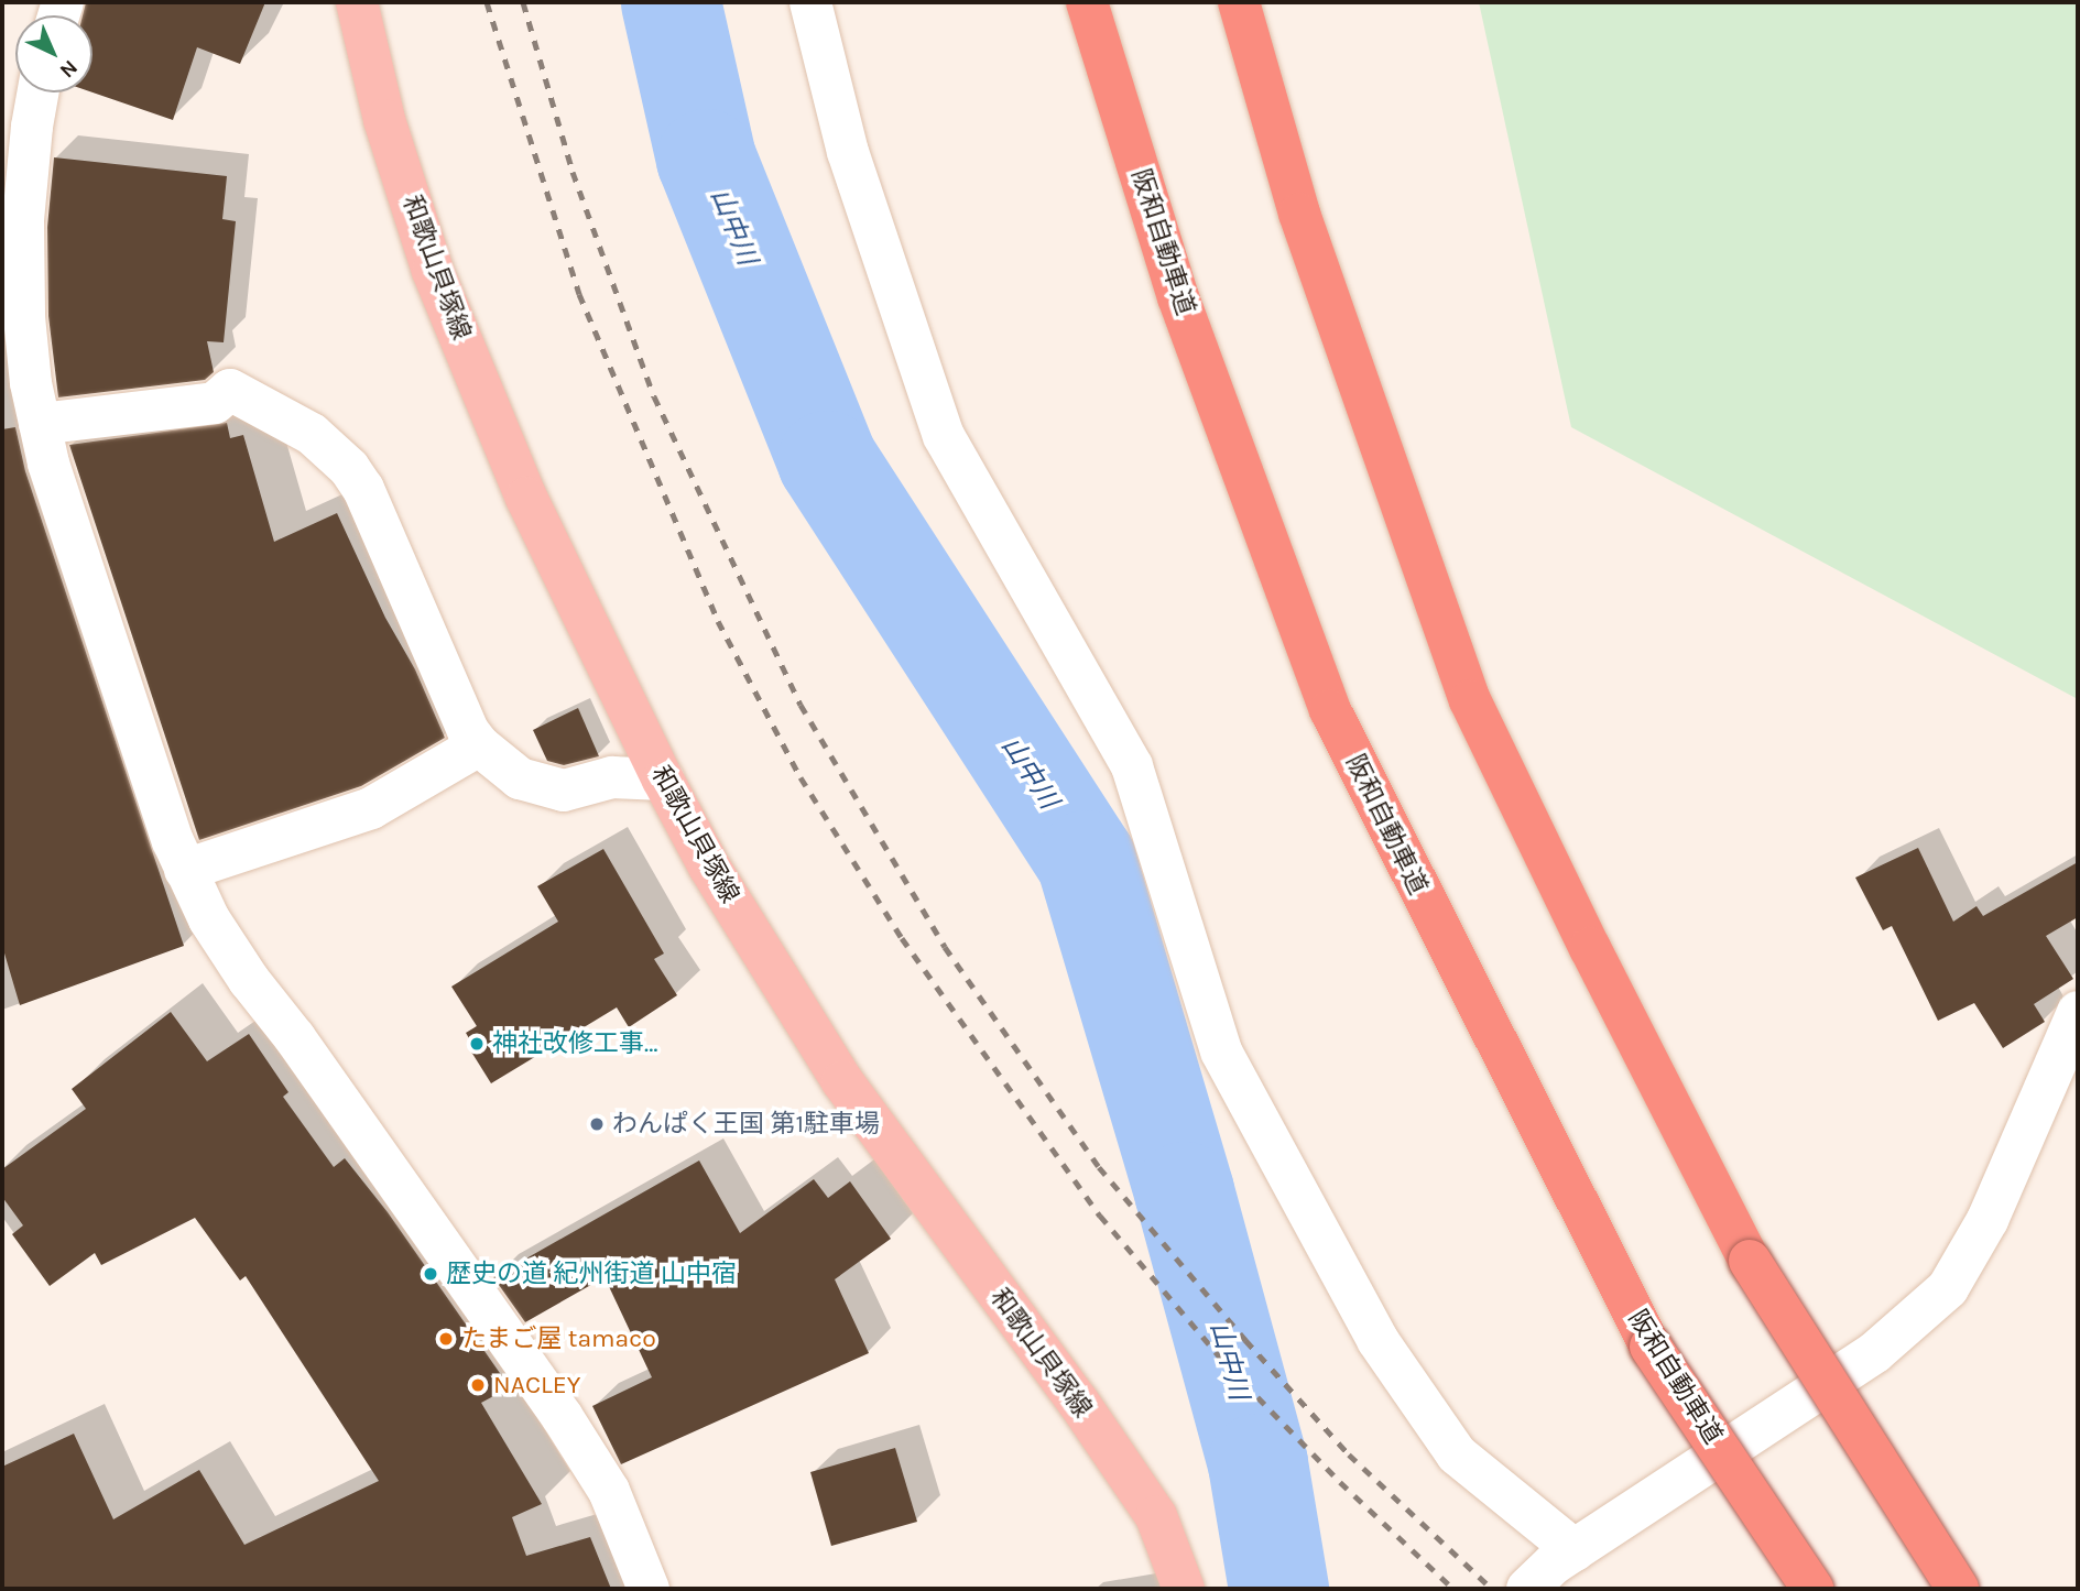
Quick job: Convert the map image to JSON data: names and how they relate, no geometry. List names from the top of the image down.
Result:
{
  "streets": {
    "highway": ["阪和自動車道"],
    "main road": ["和歌山貝塚線"]
  },
  "water": ["山中川"],
  "places": [
    "神社改修工事…",
    "わんぱく王国 第1駐車場",
    "歴史の道 紀州街道 山中宿",
    "たまご屋 tamaco",
    "NACLEY"
  ],
  "north": "bottom right"
}
